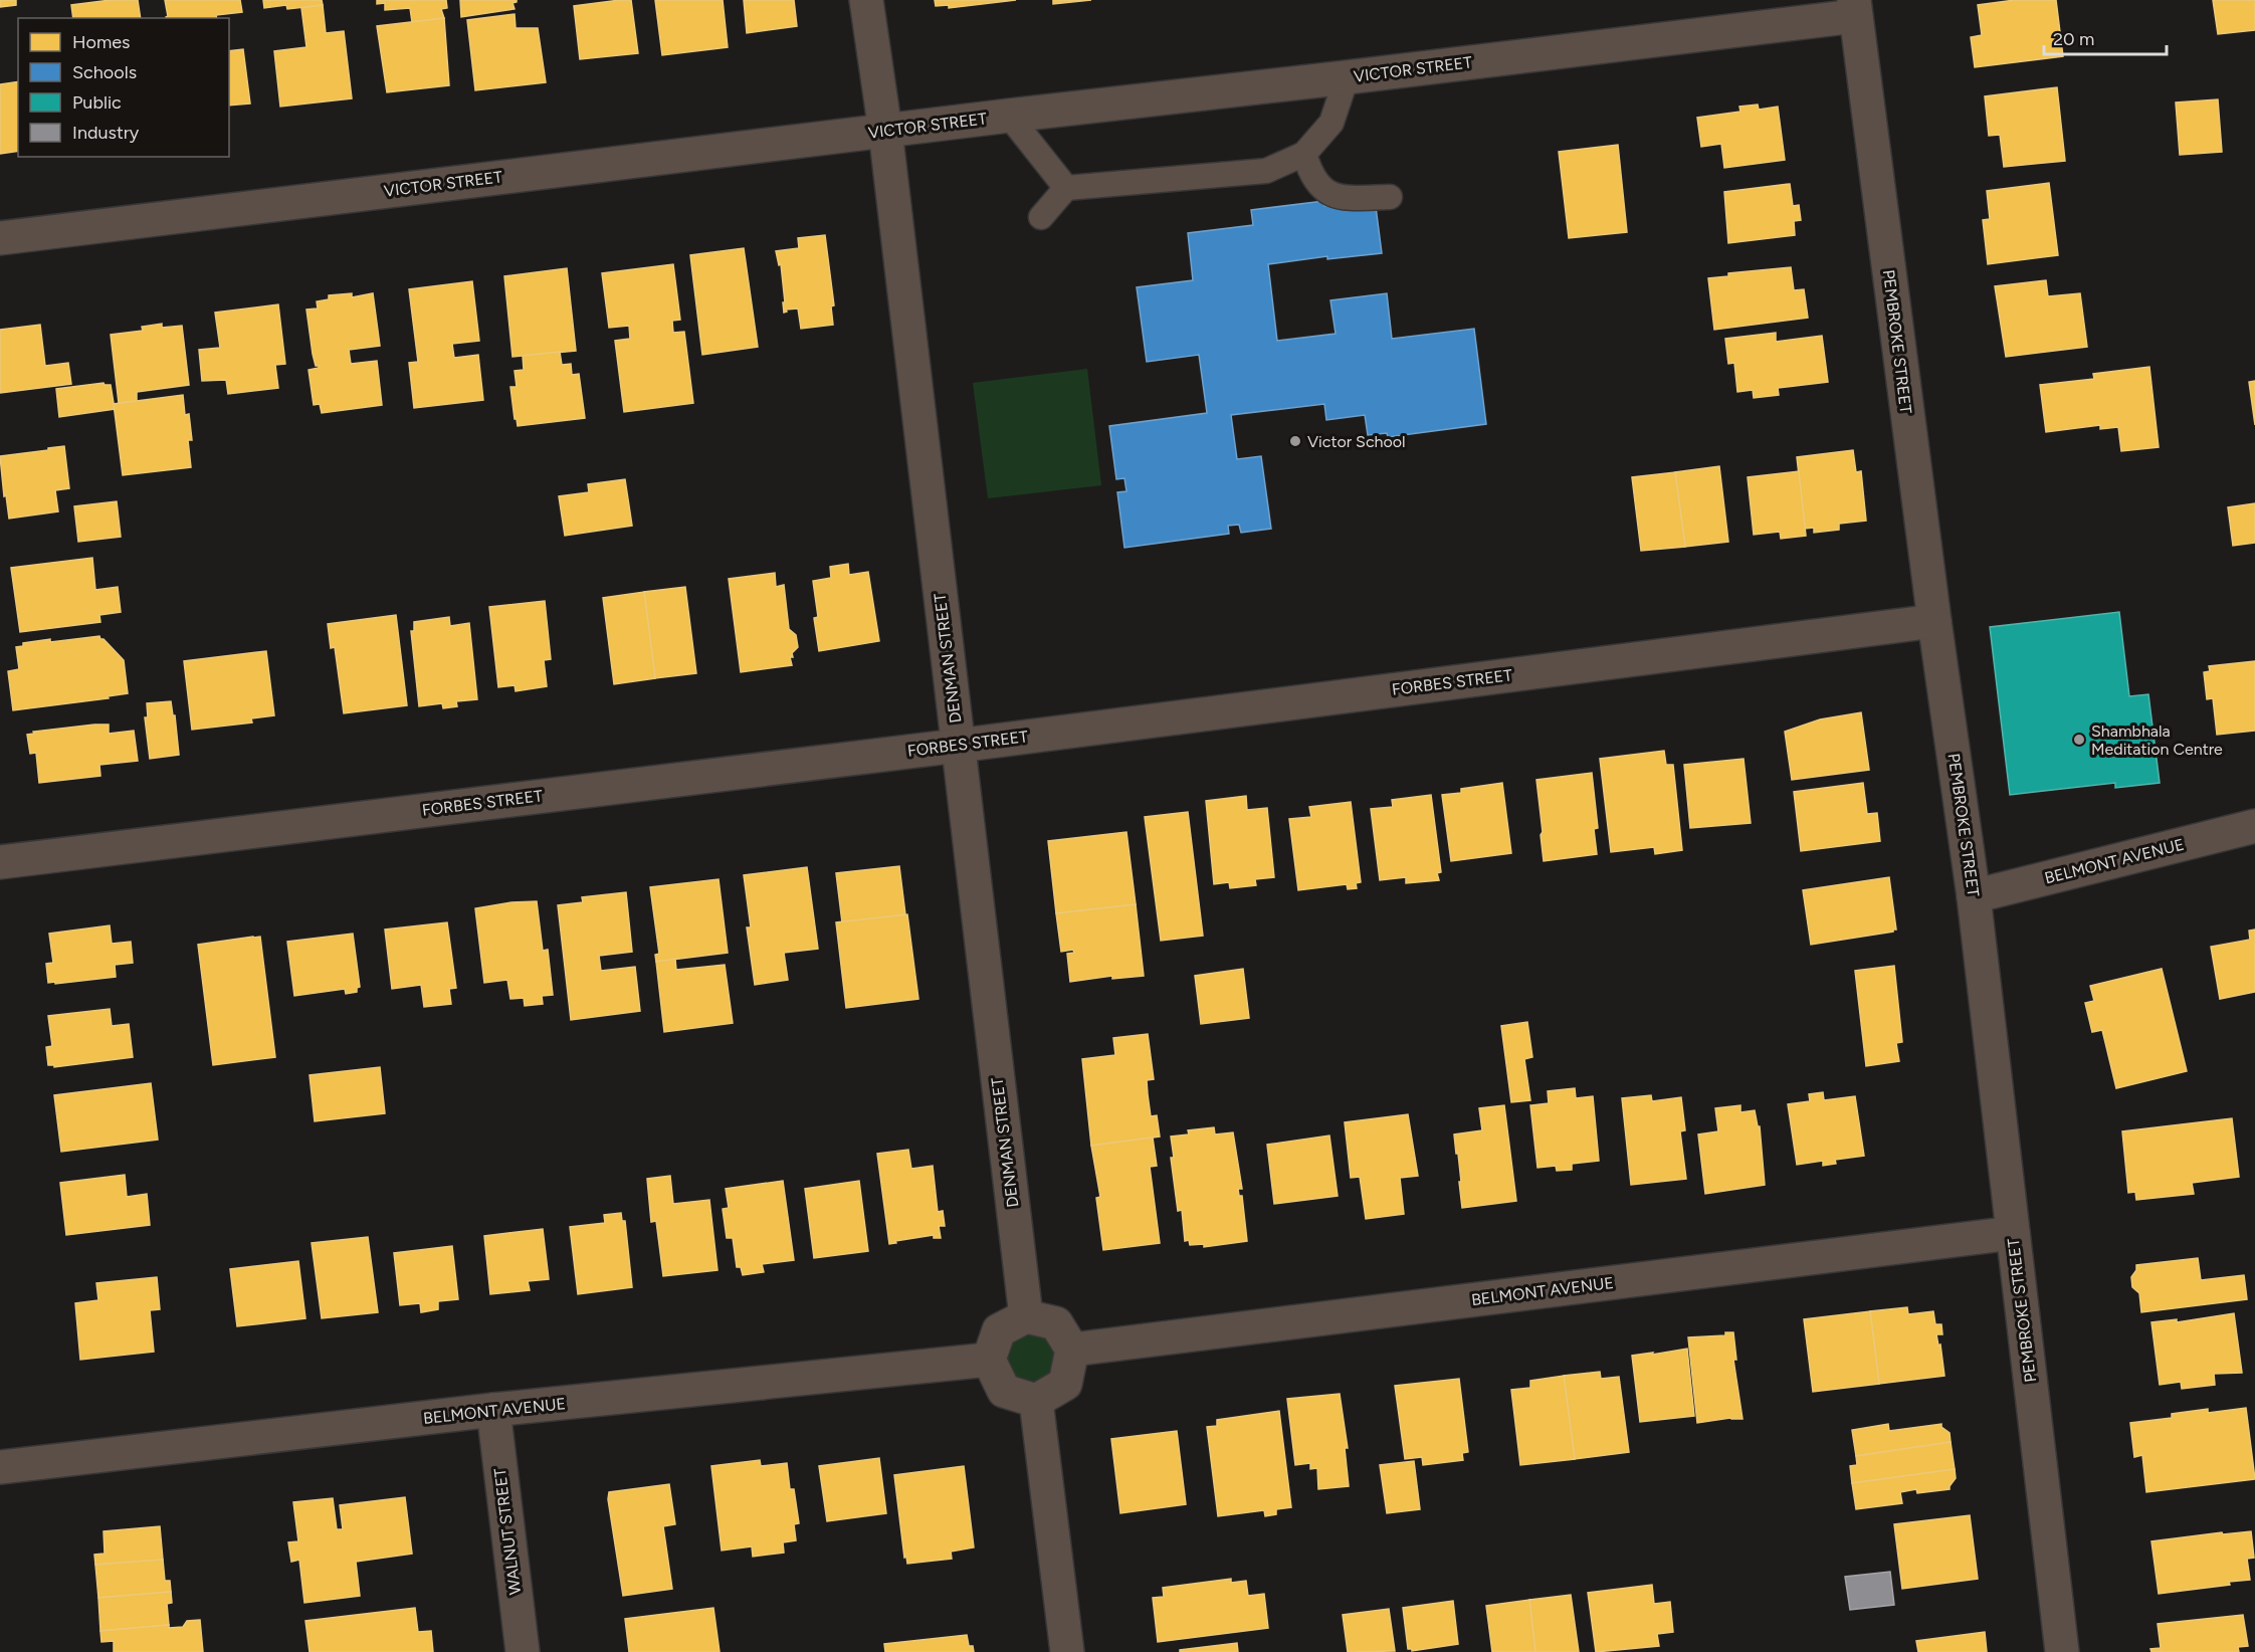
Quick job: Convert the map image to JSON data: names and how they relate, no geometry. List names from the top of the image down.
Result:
{
  "streets": {
    "street": [
      "VICTOR STREET",
      "PEMBROKE STREET",
      "DENMAN STREET",
      "FORBES STREET",
      "BELMONT AVENUE",
      "WALNUT STREET"
    ]
  },
  "crossings": [
    ["VICTOR STREET", "PEMBROKE STREET"],
    ["VICTOR STREET", "DENMAN STREET"],
    ["PEMBROKE STREET", "FORBES STREET"],
    ["PEMBROKE STREET", "BELMONT AVENUE"],
    ["DENMAN STREET", "FORBES STREET"],
    ["DENMAN STREET", "BELMONT AVENUE"],
    ["BELMONT AVENUE", "WALNUT STREET"]
  ],
  "places": ["Victor School", "Shambhala Meditation Centre"],
  "legend": [
    "Homes",
    "Schools",
    "Public",
    "Industry"
  ],
  "scale_bar": "20 m"
}
